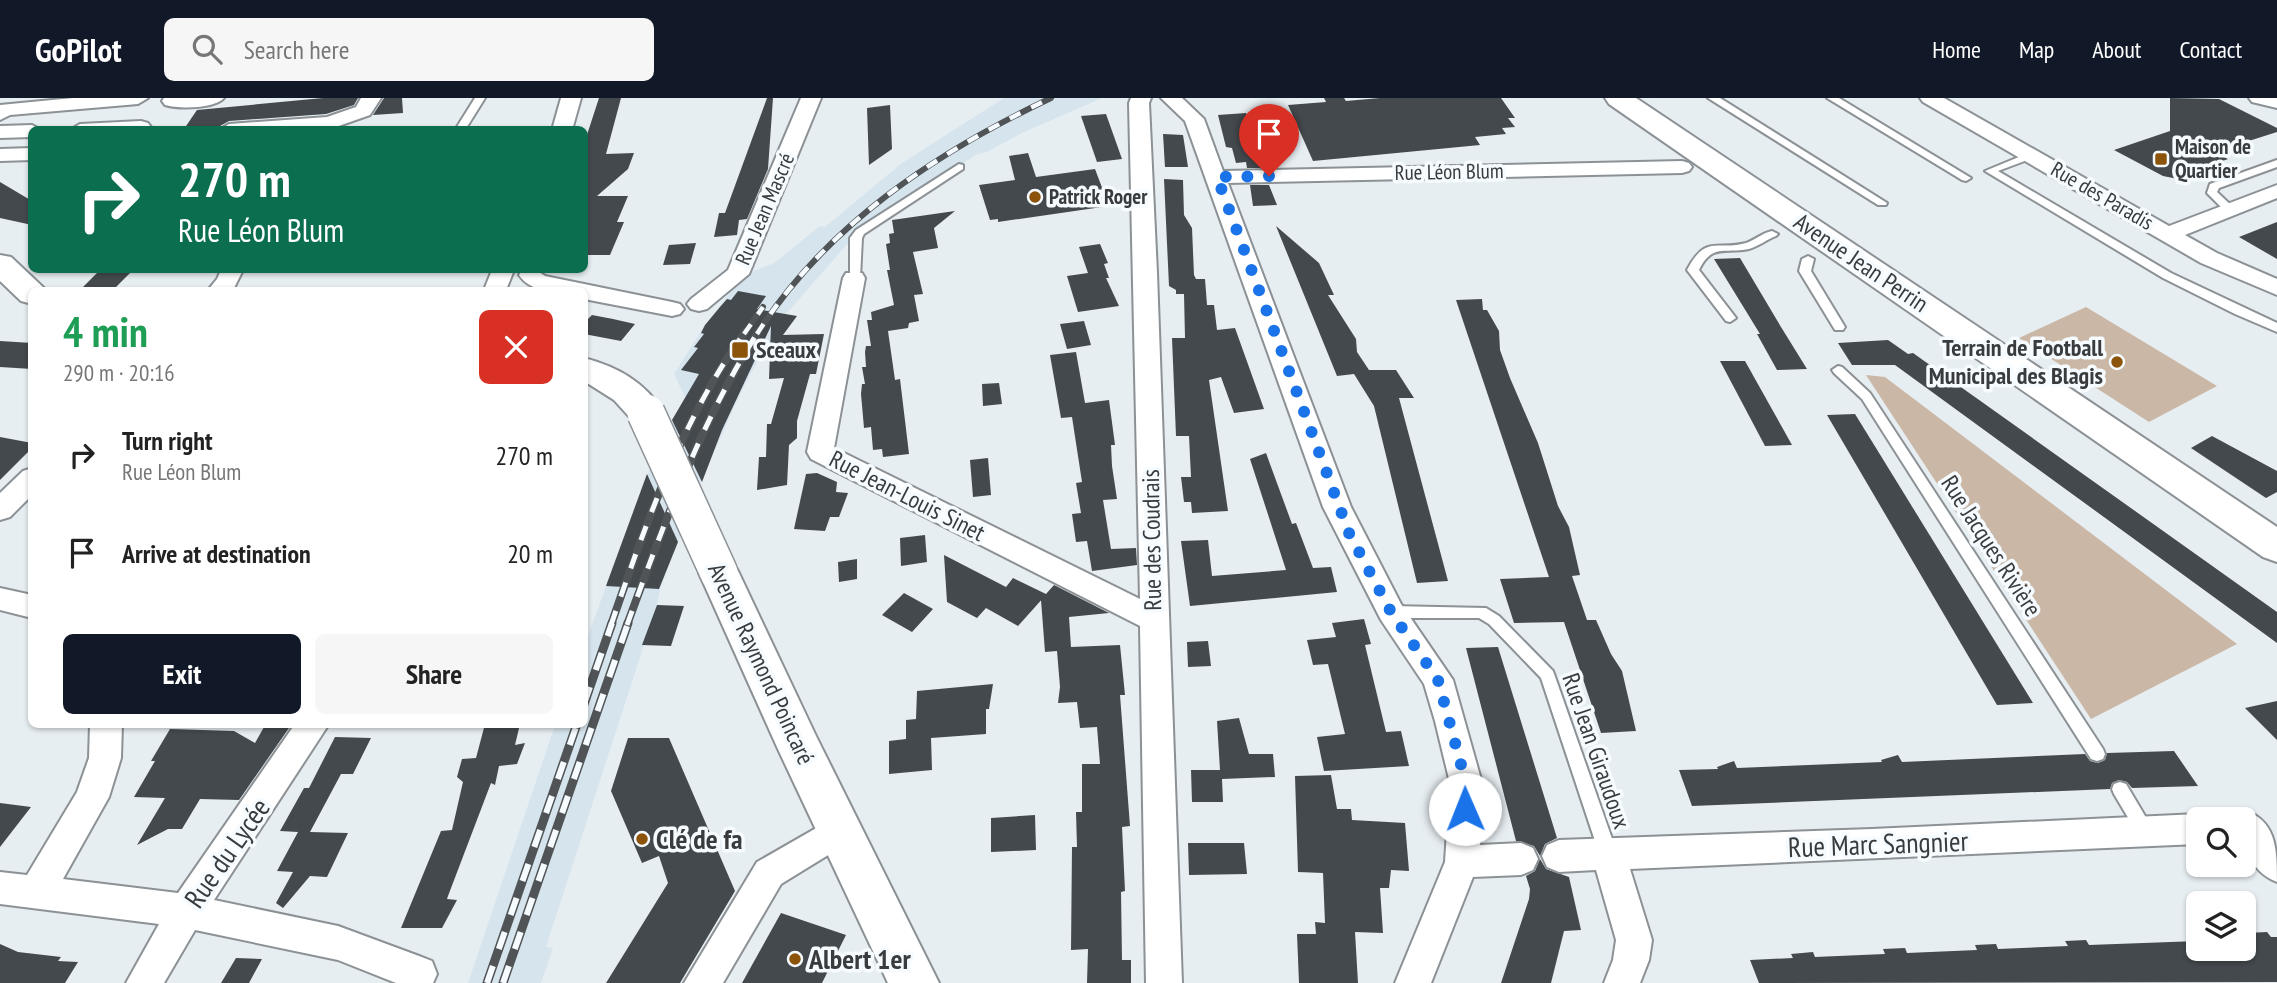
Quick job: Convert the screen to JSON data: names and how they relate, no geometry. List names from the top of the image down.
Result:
{
  "streets": {
    "main road": ["Avenue Jean Perrin", "Avenue Raymond Poincaré"],
    "street": [
      "Rue Léon Blum",
      "Rue des Paradis",
      "Rue Jean Mascré",
      "Rue Jean-Louis Sinet",
      "Rue des Coudrais",
      "Rue Marc Sangnier",
      "Rue du Lycée"
    ],
    "lane": ["Rue Jacques Rivière", "Rue Jean Giraudoux"]
  },
  "crossings": [
    ["Rue Jean-Louis Sinet", "Rue des Coudrais"],
    ["Rue Jean Giraudoux", "Rue Marc Sangnier"]
  ],
  "places": {
    "transit": ["Maison de Quartier", "Sceaux"],
    "other": [
      "Patrick Roger",
      "Terrain de Football Municipal des Blagis",
      "Clé de fa",
      "Albert 1er"
    ]
  },
  "page": {
    "header": "GoPilot",
    "search": "Search here",
    "nav": [
      "Home",
      "Map",
      "About",
      "Contact"
    ],
    "turn": ["270 m", "Rue Léon Blum"],
    "heading": ["4 min", "290 m · 20:16"],
    "list": [
      {
        "name": "Turn right",
        "note": "Rue Léon Blum",
        "value": "270 m"
      },
      {
        "name": "Arrive at destination",
        "value": "20 m"
      }
    ],
    "buttons": ["Exit", "Share"]
  }
}
